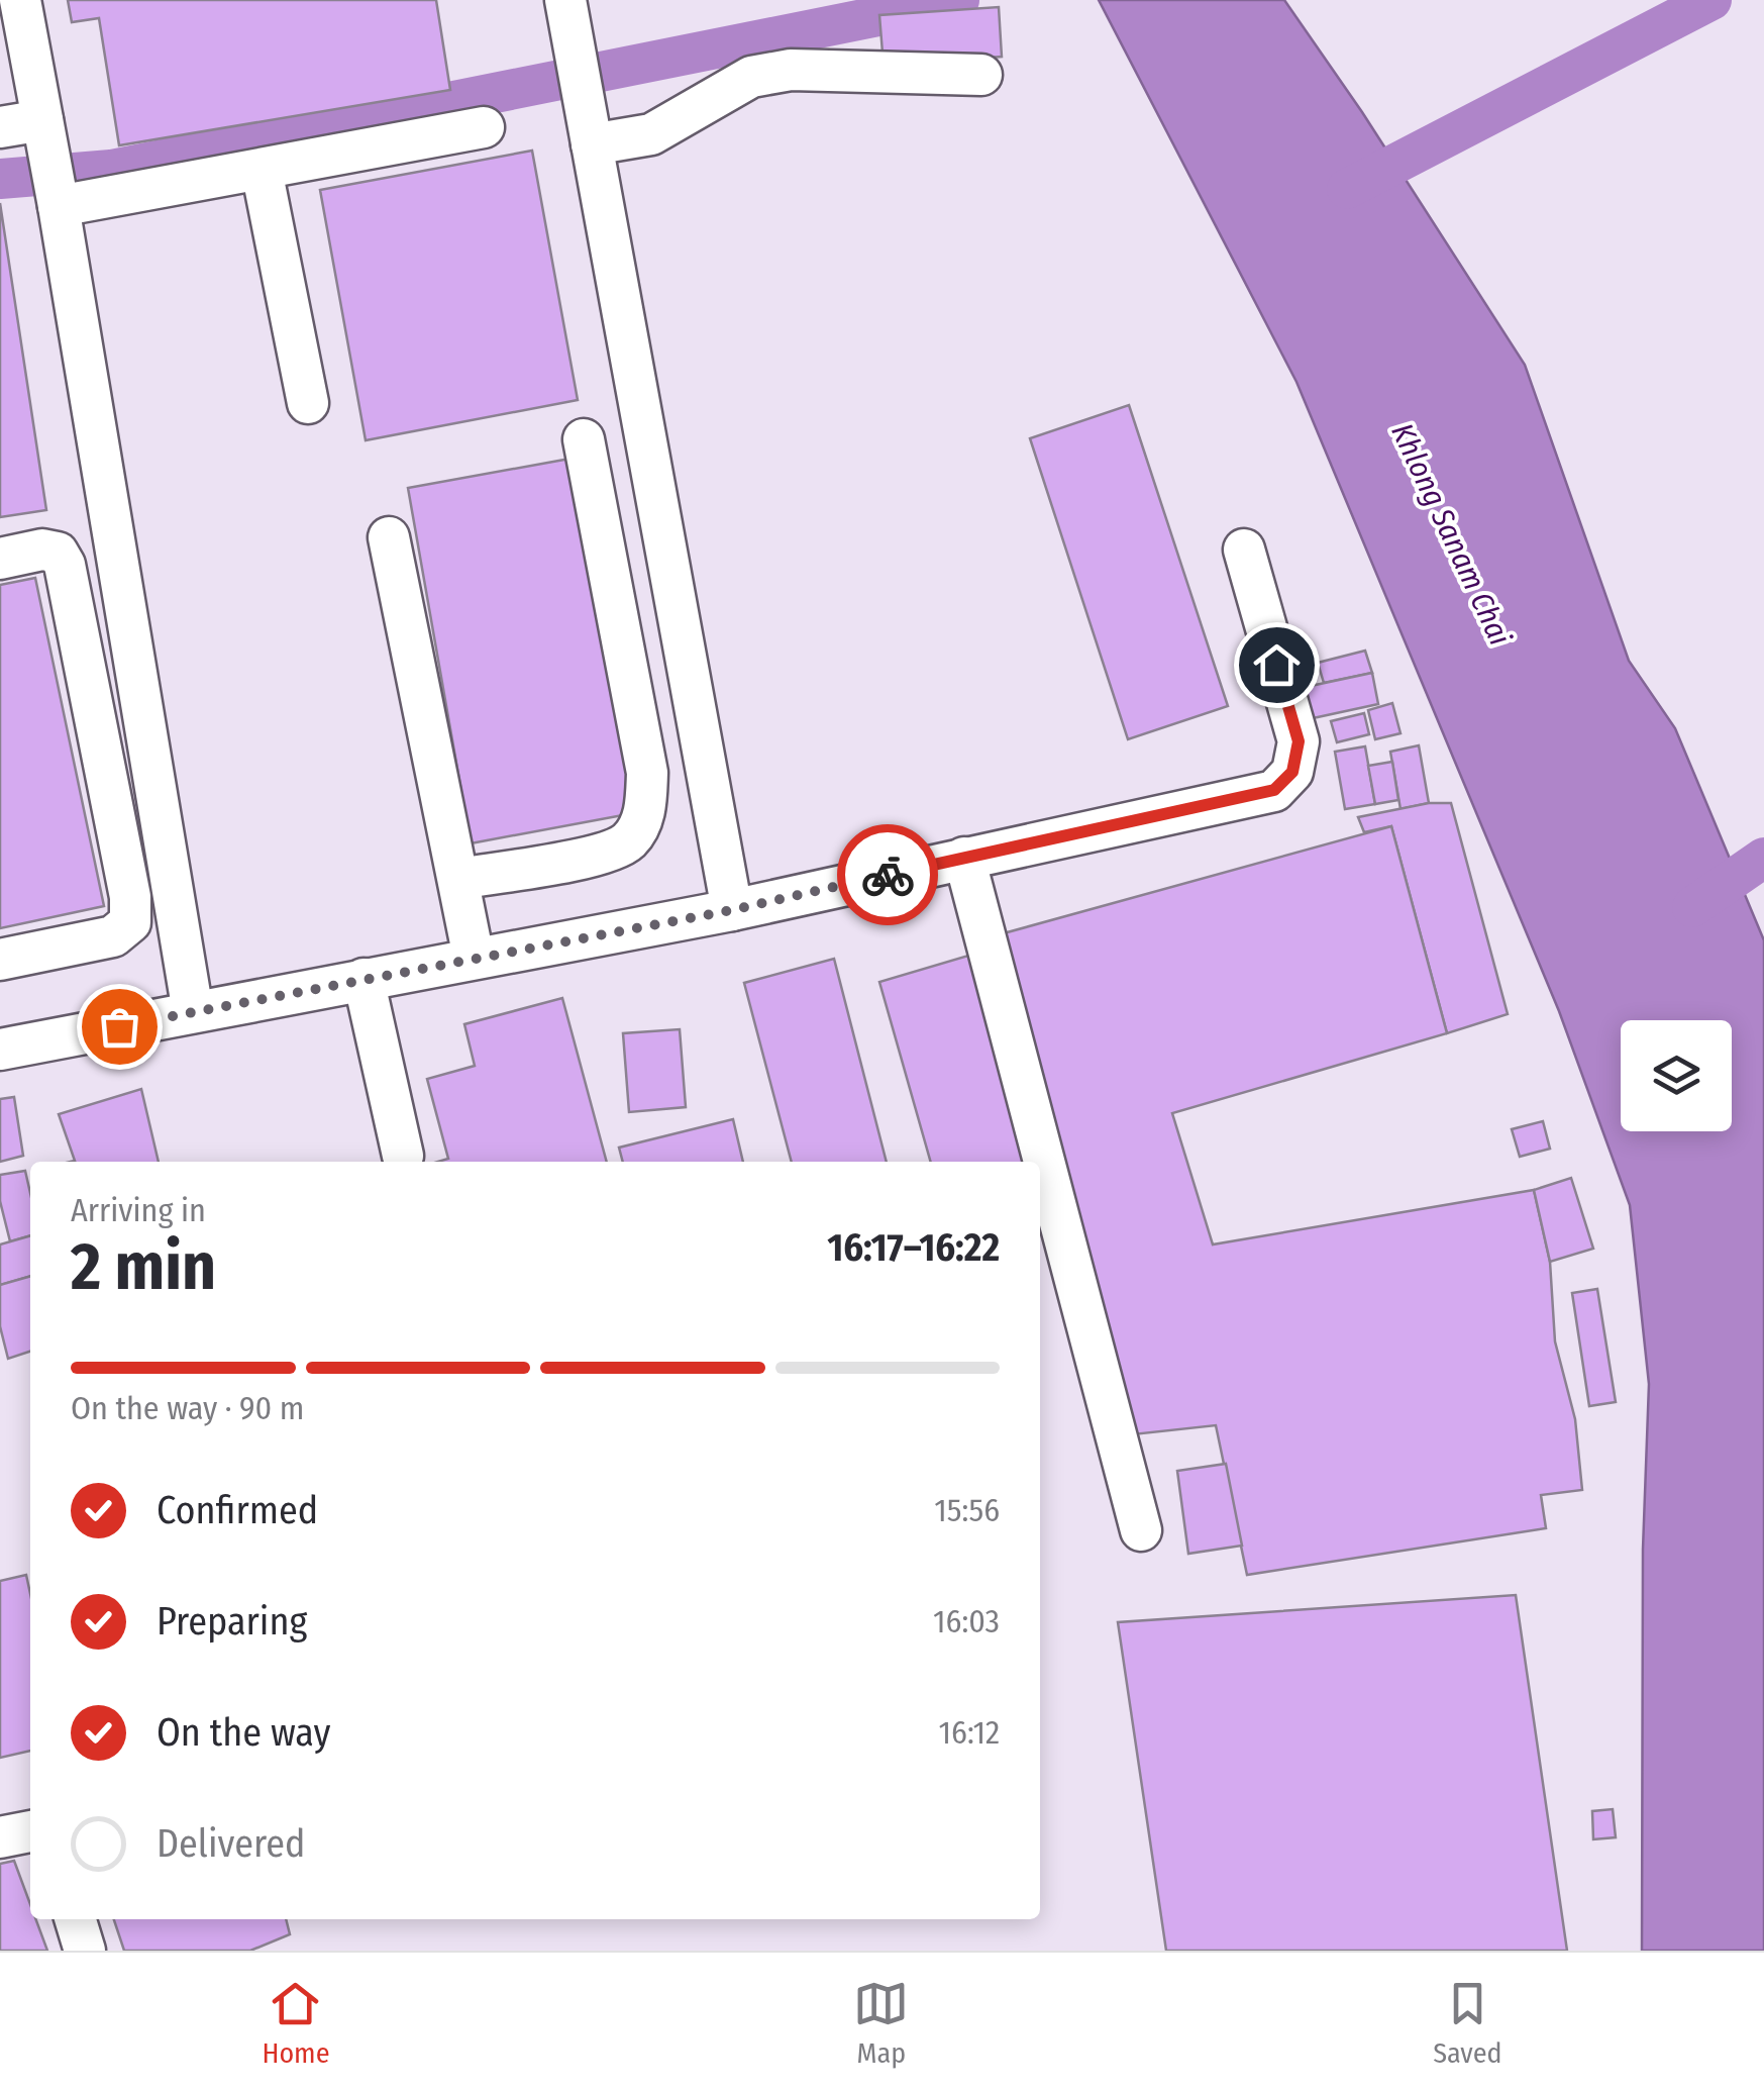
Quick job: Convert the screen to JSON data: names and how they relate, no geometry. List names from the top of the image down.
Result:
{
  "water": ["Khlong Sanam Chai"],
  "page": {
    "heading": ["2 min", "Arriving in", "16:17–16:22"],
    "bar": "On the way · 90 m",
    "list": [
      ["Confirmed", "15:56"],
      ["Preparing", "16:03"],
      ["On the way", "16:12"],
      "Delivered"
    ],
    "tabs": ["Home", "Map", "Saved"]
  }
}
